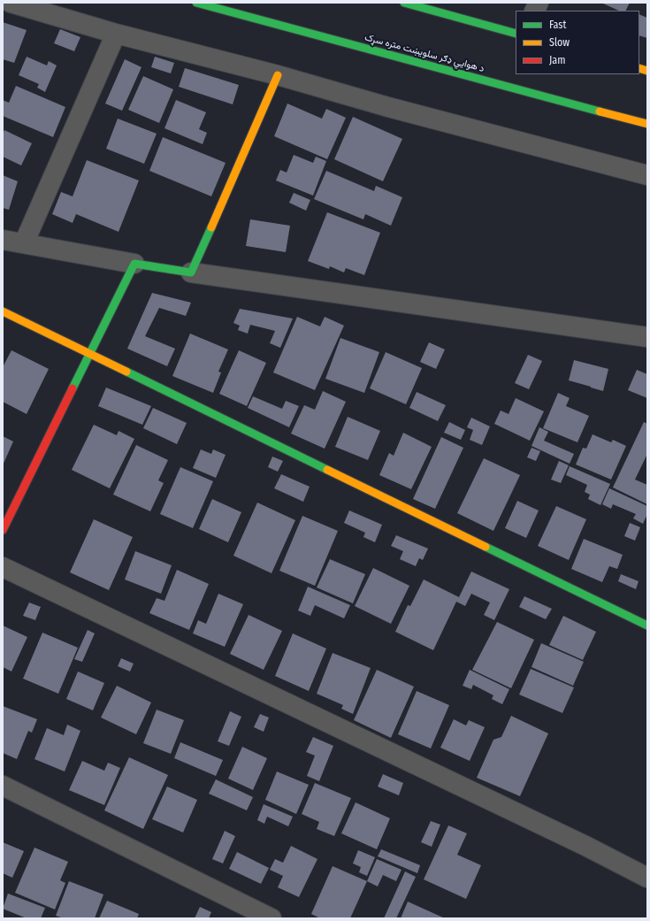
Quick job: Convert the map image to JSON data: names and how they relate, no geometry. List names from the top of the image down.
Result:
{
  "streets": {
    "street": ["د هوايي ډګر سلویښت متره سړک"]
  },
  "legend": ["Fast", "Slow", "Jam"]
}
